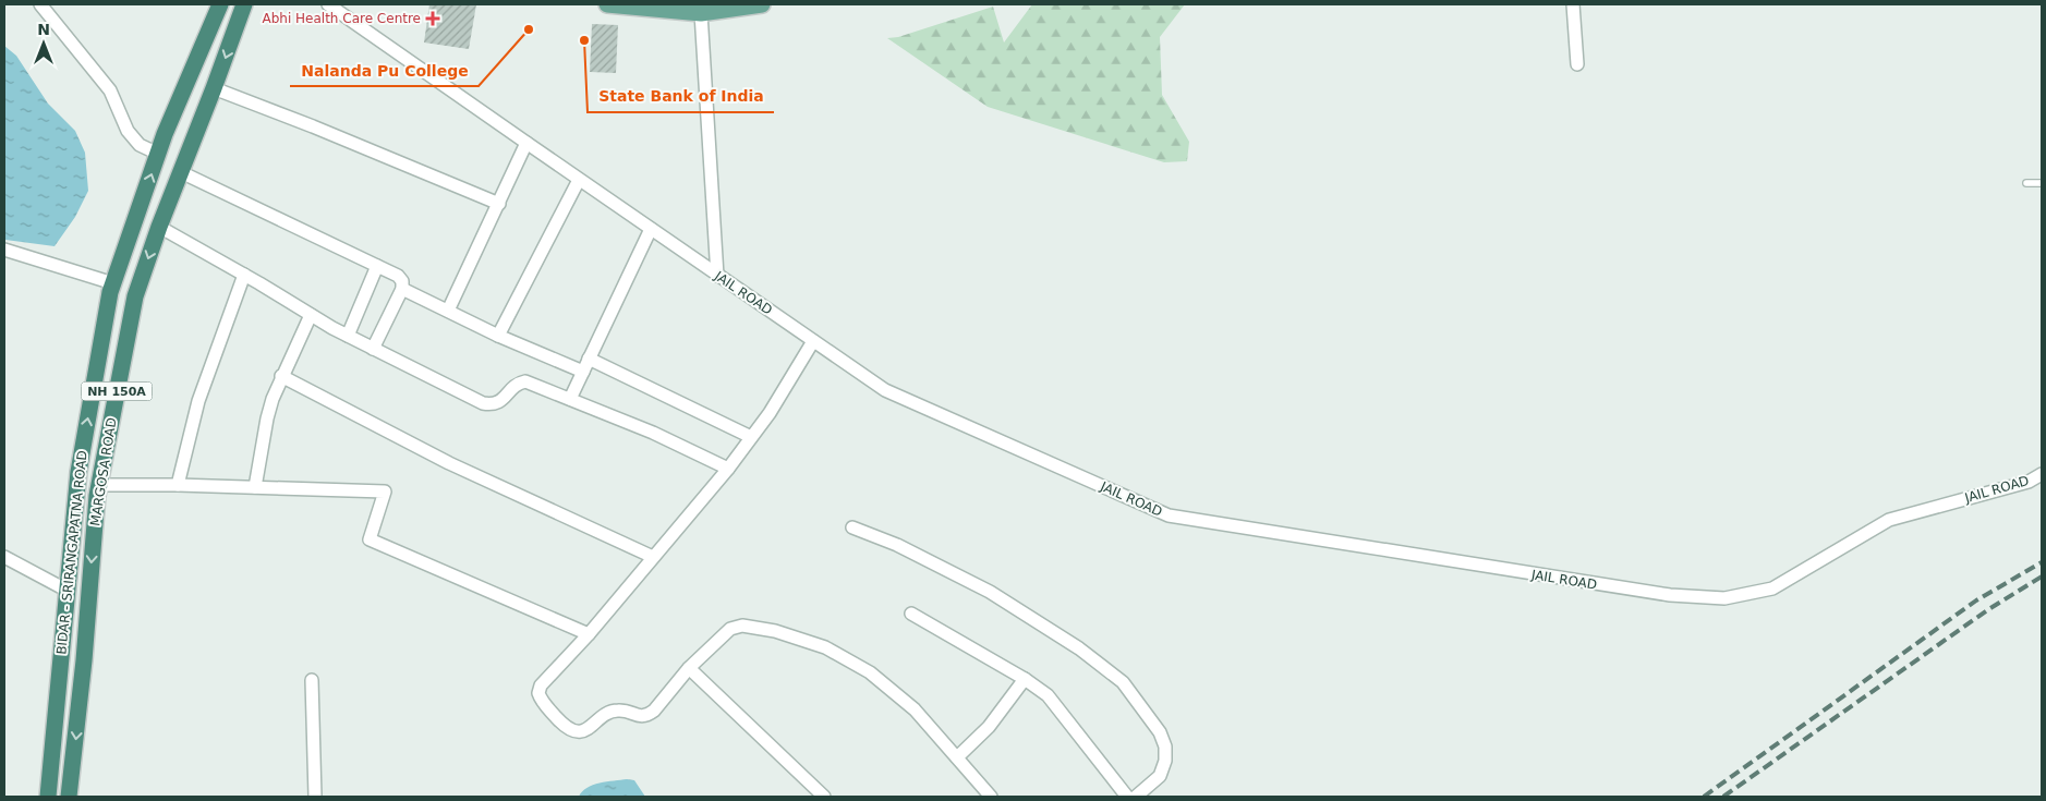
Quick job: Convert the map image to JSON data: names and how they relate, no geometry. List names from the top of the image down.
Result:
{
  "streets": {
    "highway": ["NH 150A", "MARGOSA ROAD", "BIDAR - SRIRANGAPATNA ROAD"],
    "street": ["JAIL ROAD"]
  },
  "one_way": ["MARGOSA ROAD", "BIDAR - SRIRANGAPATNA ROAD"],
  "places": {
    "health": ["Abhi Health Care Centre"],
    "other": ["Nalanda Pu College", "State Bank of India"]
  },
  "north": "top"
}
